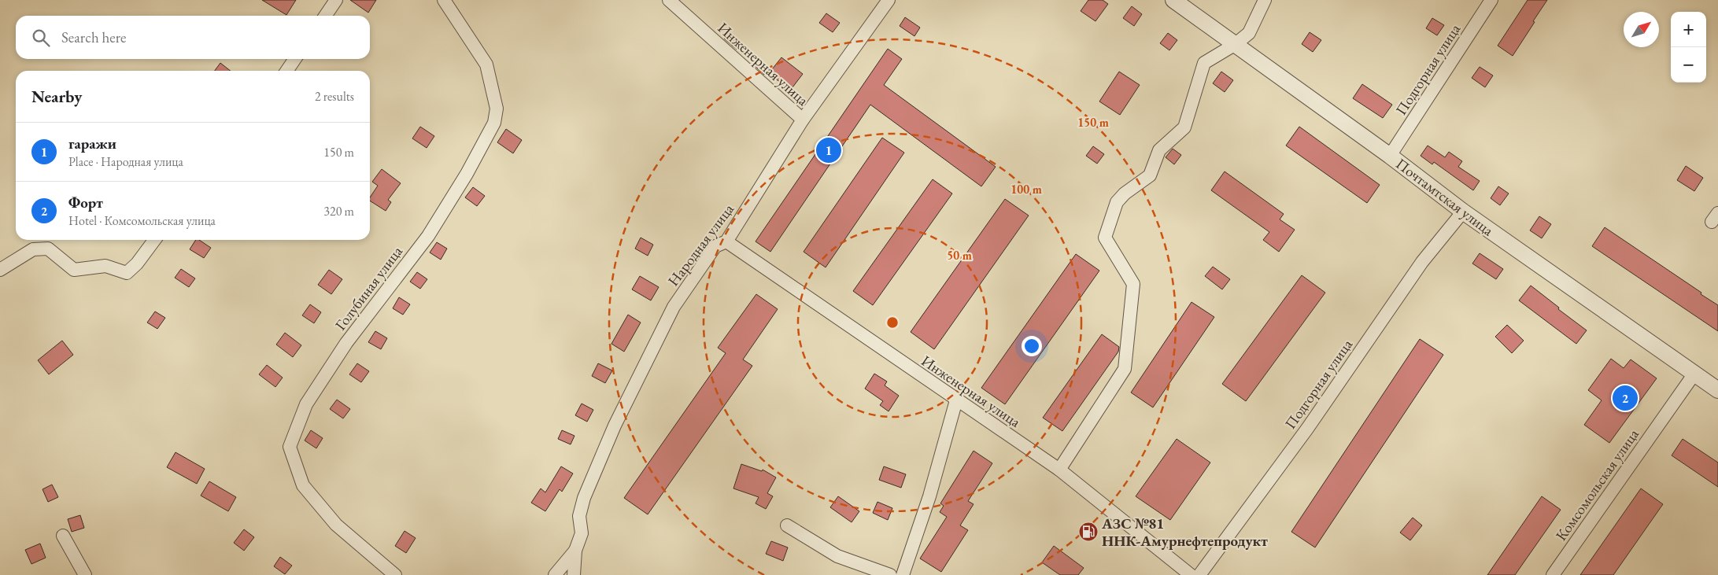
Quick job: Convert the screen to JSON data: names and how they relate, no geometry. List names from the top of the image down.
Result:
{
  "streets": {
    "street": [
      "Инженерная улица",
      "Подгорная улица",
      "Почтамтская улица",
      "Народная улица",
      "Голубиная улица",
      "Комсомольская улица"
    ]
  },
  "crossings": [
    ["Инженерная улица", "Народная улица"],
    ["Подгорная улица", "Почтамтская улица"],
    ["Почтамтская улица", "Комсомольская улица"]
  ],
  "places": {
    "fuel station": ["АЗС №81 ННК-Амурнефтепродукт"]
  },
  "north": "top right",
  "page": {
    "map_buttons": ["+", "−"],
    "search": "Search here",
    "heading": ["Nearby", "2 results"],
    "list": [
      {
        "mark": "1",
        "name": "гаражи",
        "note": "Place · Народная улица",
        "value": "150 m"
      },
      {
        "mark": "2",
        "name": "Форт",
        "note": "Hotel · Комсомольская улица",
        "value": "320 m"
      }
    ],
    "pins": ["1", "2"]
  },
  "rings": ["150 m", "100 m", "50 m"]
}
